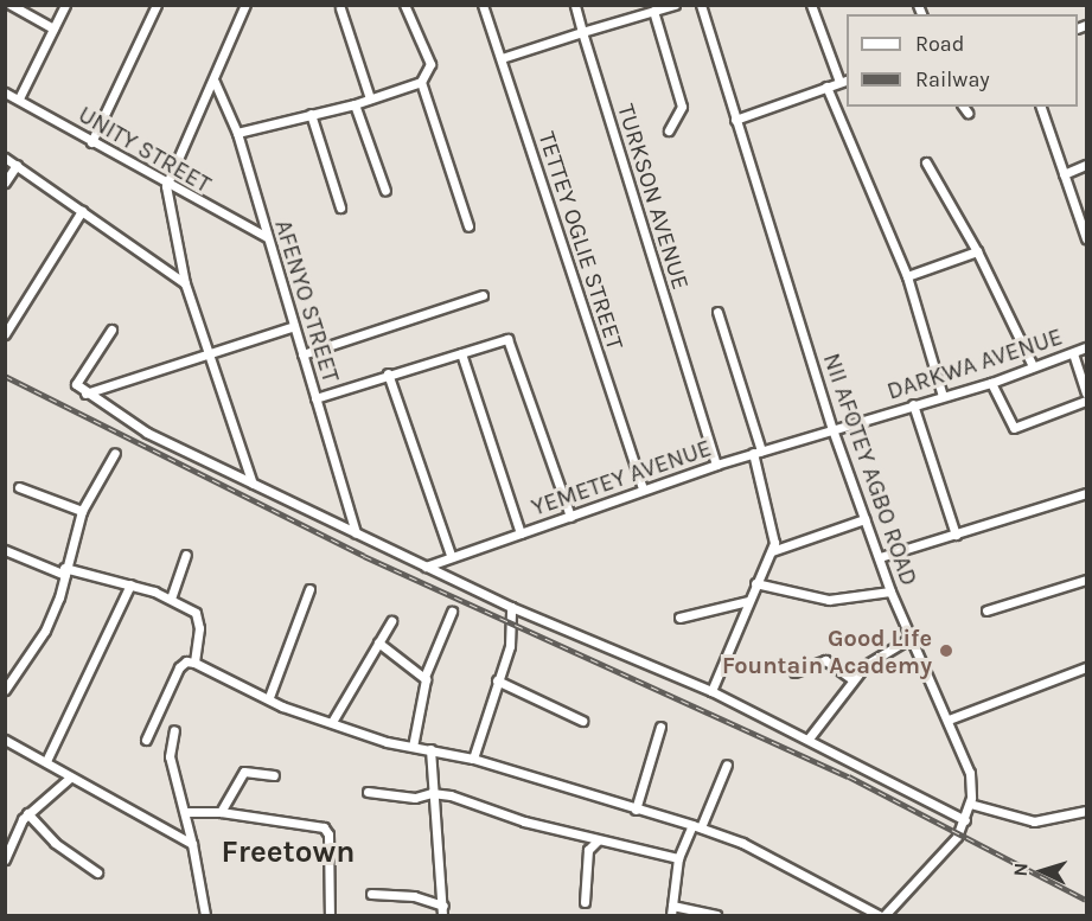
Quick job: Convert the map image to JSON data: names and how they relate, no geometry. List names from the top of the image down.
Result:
{
  "streets": {
    "street": [
      "UNITY STREET",
      "TURKSON AVENUE",
      "TETTEY OGLIE STREET",
      "AFENYO STREET",
      "DARKWA AVENUE",
      "NII AFOTEY AGBO ROAD",
      "YEMETEY AVENUE"
    ]
  },
  "crossings": [
    ["UNITY STREET", "AFENYO STREET"],
    ["TURKSON AVENUE", "YEMETEY AVENUE"],
    ["TETTEY OGLIE STREET", "YEMETEY AVENUE"],
    ["DARKWA AVENUE", "NII AFOTEY AGBO ROAD"],
    ["DARKWA AVENUE", "YEMETEY AVENUE"],
    ["NII AFOTEY AGBO ROAD", "YEMETEY AVENUE"]
  ],
  "districts": ["Freetown"],
  "places": ["Good Life Fountain Academy"],
  "legend": ["Road", "Railway"],
  "north": "left"
}
